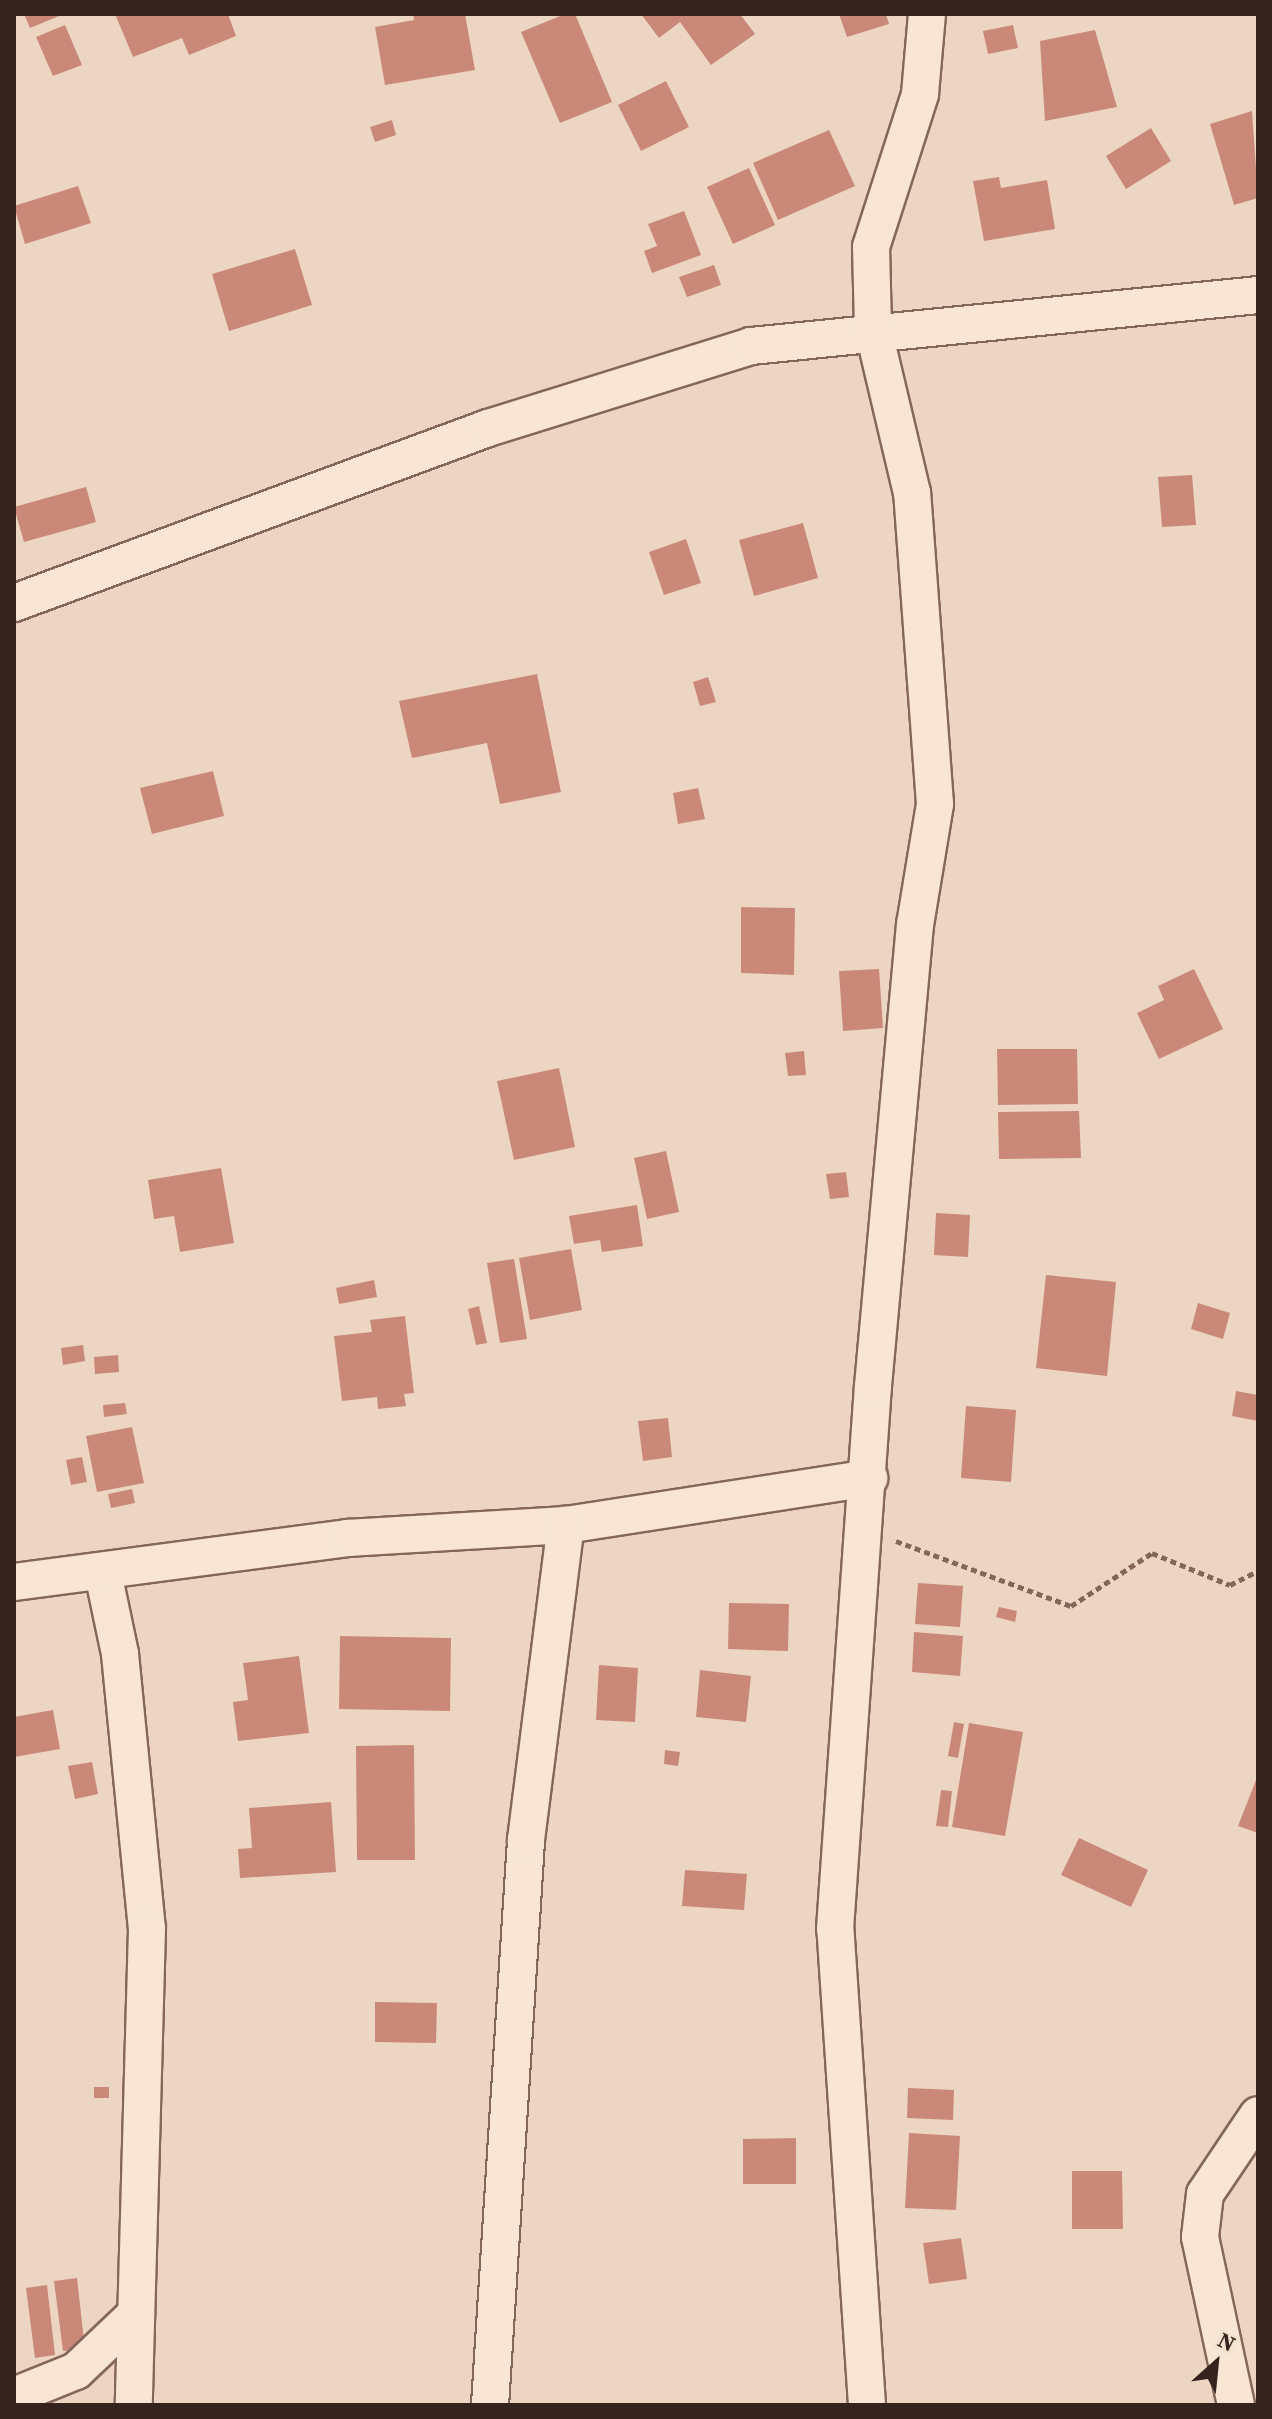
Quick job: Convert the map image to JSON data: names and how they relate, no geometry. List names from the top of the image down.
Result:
{
  "north": "top right"
}
